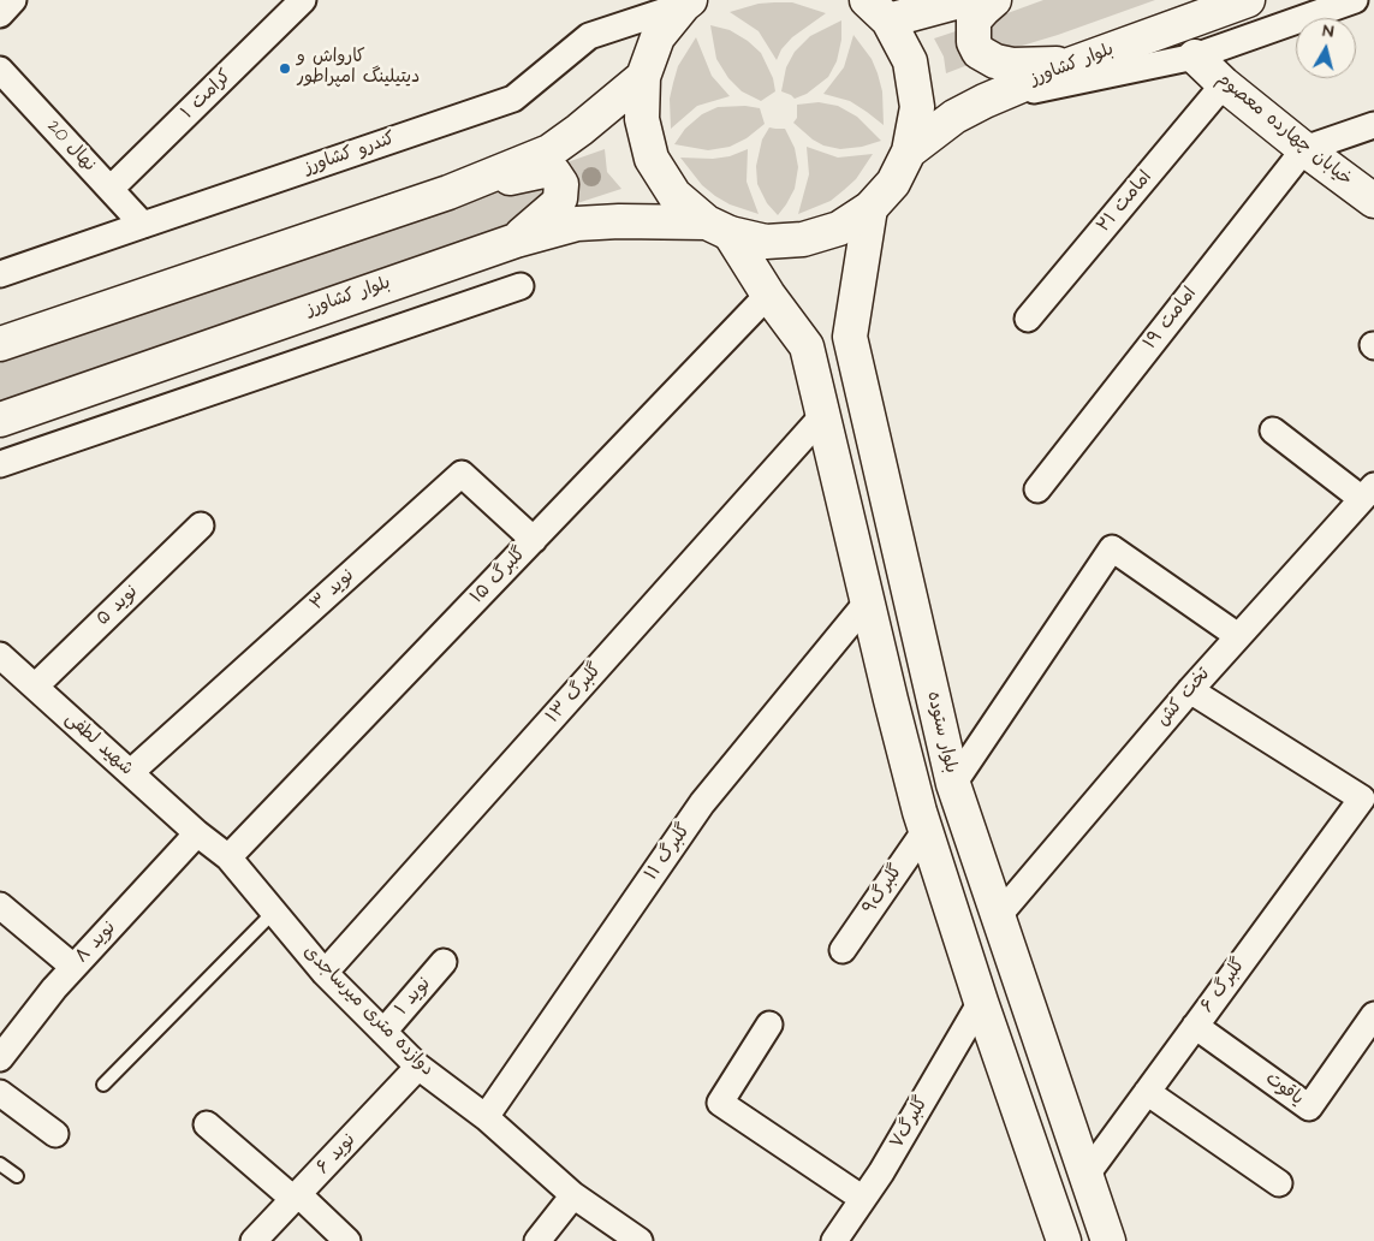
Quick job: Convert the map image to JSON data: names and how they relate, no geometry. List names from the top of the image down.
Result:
{
  "streets": {
    "main road": ["بلوار کشاورز", "خیابان چهارده معصوم", "بلوار ستوده"],
    "street": [
      "کرامت ۱",
      "نهال 20",
      "کندرو کشاورز",
      "امامت ۲۱",
      "امامت ۱۹",
      "گلبرگ ۱۵",
      "نوید ۳",
      "نوید ۵",
      "گلبرگ ۱۳",
      "تخت کش",
      "شهید لطفی",
      "گلبرگ ۱۱",
      "گلبرگ۹",
      "نوید ۸",
      "گلبرگ ۶",
      "نوید ۱",
      "دوازده متری میرساجدی",
      "یاقوت",
      "گلبرگ۷",
      "نوید ۶"
    ]
  },
  "crossings": [
    ["کرامت ۱", "نهال 20"],
    ["خیابان چهارده معصوم", "امامت ۲۱"],
    ["خیابان چهارده معصوم", "امامت ۱۹"],
    ["نهال 20", "کندرو کشاورز"],
    ["گلبرگ ۱۵", "نوید ۳"],
    ["گلبرگ ۱۵", "دوازده متری میرساجدی"],
    ["نوید ۳", "شهید لطفی"],
    ["نوید ۵", "شهید لطفی"],
    ["گلبرگ ۱۳", "دوازده متری میرساجدی"],
    ["تخت کش", "بلوار ستوده"],
    ["تخت کش", "گلبرگ ۶"],
    ["بلوار ستوده", "گلبرگ ۶"],
    ["شهید لطفی", "نوید ۸"],
    ["شهید لطفی", "دوازده متری میرساجدی"],
    ["گلبرگ ۱۱", "دوازده متری میرساجدی"],
    ["نوید ۸", "دوازده متری میرساجدی"],
    ["گلبرگ ۶", "یاقوت"],
    ["نوید ۱", "دوازده متری میرساجدی"],
    ["دوازده متری میرساجدی", "نوید ۶"]
  ],
  "places": ["کارواش و دیتیلینگ امپراطور"],
  "north": "top"
}
